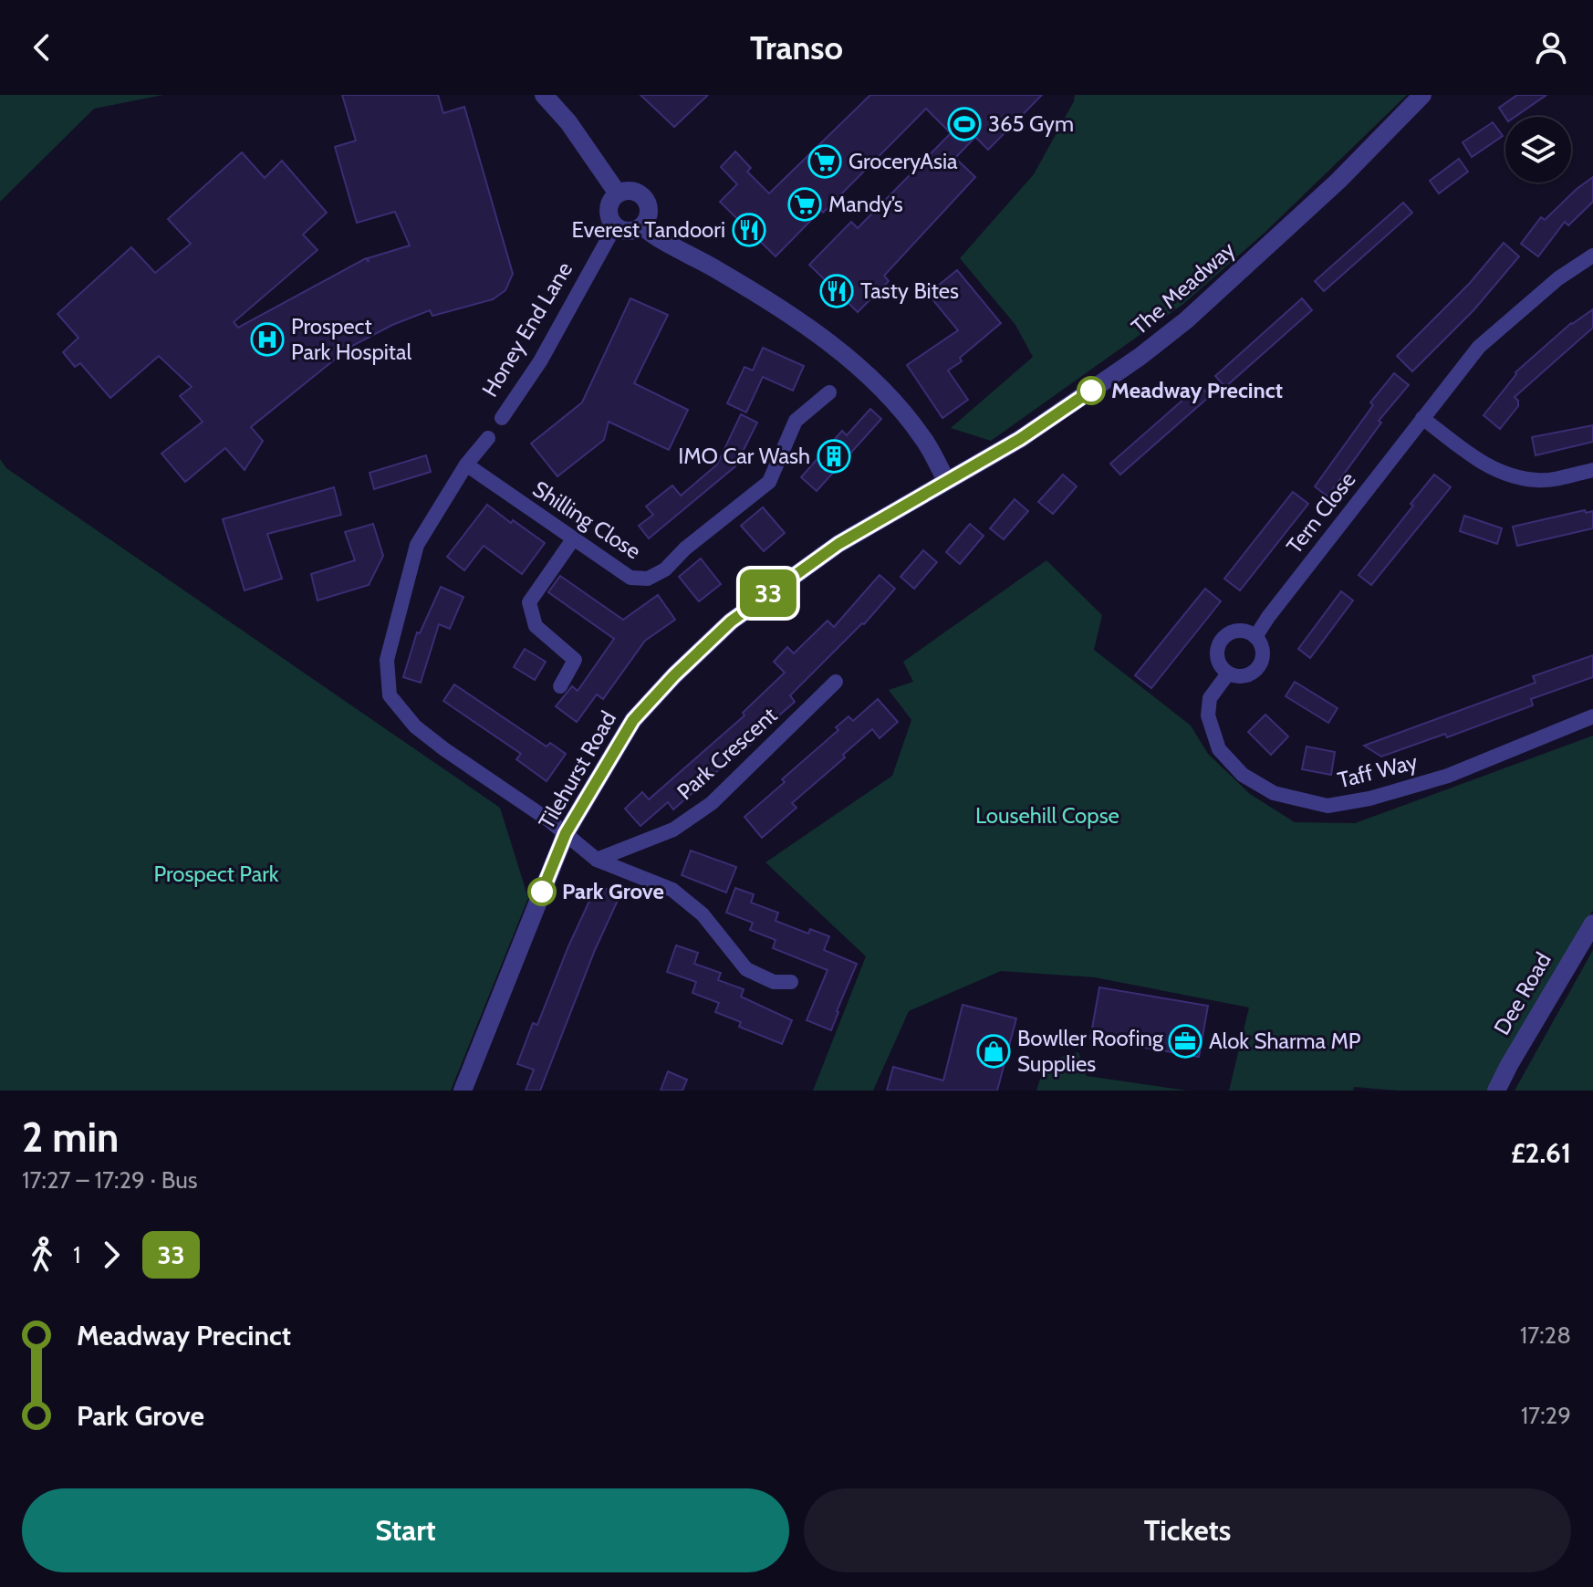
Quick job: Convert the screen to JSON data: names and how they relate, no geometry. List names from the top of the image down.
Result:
{
  "streets": {
    "street": [
      "The Meadway",
      "Honey End Lane",
      "Tern Close",
      "Shilling Close",
      "Park Crescent",
      "Tilehurst Road",
      "Taff Way",
      "Dee Road"
    ]
  },
  "crossings": [
    ["The Meadway", "Tilehurst Road"],
    ["Tern Close", "Taff Way"]
  ],
  "parks": ["Lousehill Copse", "Prospect Park"],
  "places": {
    "sports": ["365 Gym"],
    "supermarket": ["GroceryAsia", "Mandy’s"],
    "restaurant": ["Everest Tandoori", "Tasty Bites"],
    "hospital": ["Prospect Park Hospital"],
    "other": ["Meadway Precinct", "Park Grove"],
    "building": ["IMO Car Wash"],
    "office": ["Alok Sharma MP"],
    "shop": ["Bowller Roofing Supplies"]
  },
  "lines": ["bus line 33"],
  "page": {
    "header": "Transo",
    "on_map": "33",
    "heading": ["2 min", "17:27 – 17:29 · Bus", "£2.61"],
    "legs": ["1", "33"],
    "list": [
      {
        "name": "Meadway Precinct",
        "value": "17:28"
      },
      {
        "name": "Park Grove",
        "value": "17:29"
      }
    ],
    "buttons": ["Start", "Tickets"]
  }
}
